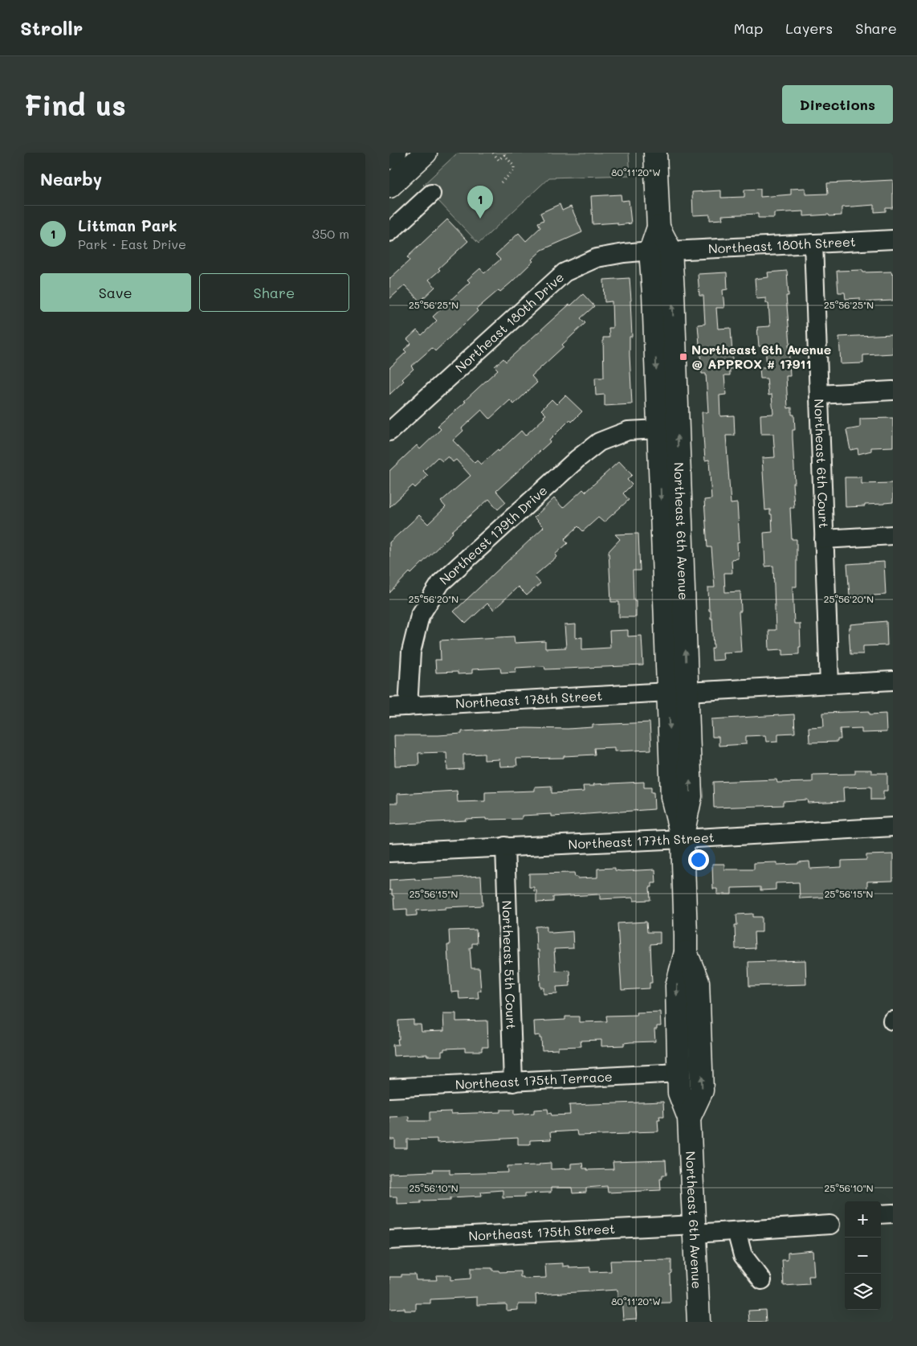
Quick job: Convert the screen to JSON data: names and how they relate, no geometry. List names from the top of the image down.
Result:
{
  "streets": {
    "main road": ["Northeast 6th Avenue"],
    "street": [
      "Northeast 180th Street",
      "Northeast 180th Drive",
      "Northeast 6th Court",
      "Northeast 179th Drive",
      "Northeast 178th Street",
      "Northeast 177th Street",
      "Northeast 5th Court",
      "Northeast 175th Terrace",
      "Northeast 175th Street"
    ]
  },
  "crossings": [
    ["Northeast 180th Street", "Northeast 180th Drive"],
    ["Northeast 180th Street", "Northeast 6th Court"],
    ["Northeast 180th Street", "Northeast 6th Avenue"],
    ["Northeast 180th Drive", "Northeast 6th Avenue"],
    ["Northeast 6th Court", "Northeast 178th Street"],
    ["Northeast 6th Avenue", "Northeast 179th Drive"],
    ["Northeast 6th Avenue", "Northeast 178th Street"],
    ["Northeast 6th Avenue", "Northeast 177th Street"],
    ["Northeast 6th Avenue", "Northeast 175th Terrace"],
    ["Northeast 6th Avenue", "Northeast 175th Street"],
    ["Northeast 179th Drive", "Northeast 178th Street"],
    ["Northeast 177th Street", "Northeast 5th Court"],
    ["Northeast 5th Court", "Northeast 175th Terrace"]
  ],
  "places": {
    "transit": ["Northeast 6th Avenue @ APPROX # 17911"]
  },
  "page": {
    "header": "Strollr",
    "nav": ["Map", "Layers", "Share"],
    "buttons": [
      "Directions",
      ["Save", "Share"]
    ],
    "title": "Find us",
    "heading": "Nearby",
    "pins": "1",
    "list": [
      {
        "mark": "1",
        "name": "Littman Park",
        "note": "Park · East Drive",
        "value": "350 m"
      }
    ],
    "map_buttons": ["+", "−"]
  },
  "coordinates": [
    "80°11'20\"W",
    "25°56'25\"N",
    "25°56'20\"N",
    "25°56'15\"N",
    "25°56'10\"N"
  ]
}
